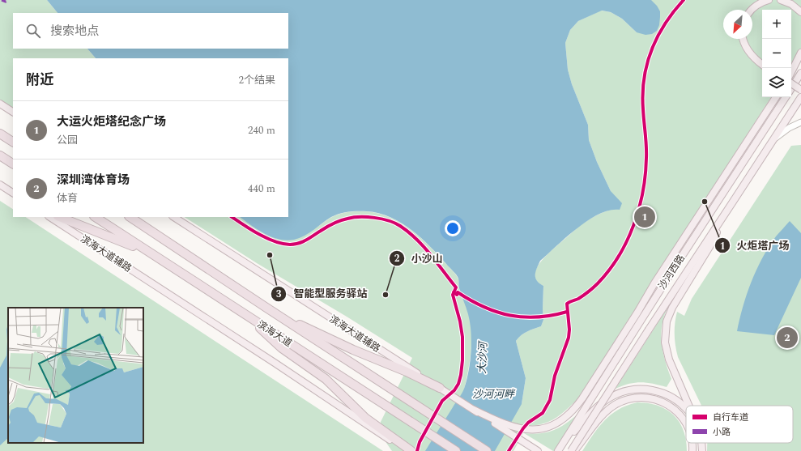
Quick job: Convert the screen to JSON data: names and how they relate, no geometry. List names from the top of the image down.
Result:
{
  "streets": {
    "highway": ["滨海大道"],
    "main road": ["滨海大道辅路", "沙河西路"]
  },
  "water": ["大沙河", "沙河河畔"],
  "places": ["火炬塔广场", "智能型服务驿站", "小沙山"],
  "legend": ["自行车道", "小路"],
  "north": "bottom left",
  "page": {
    "map_buttons": ["+", "−"],
    "search": "搜索地点",
    "heading": ["附近", "2个结果"],
    "list": [
      {
        "mark": "1",
        "name": "大运火炬塔纪念广场",
        "note": "公园",
        "value": "240 m"
      },
      {
        "mark": "2",
        "name": "深圳湾体育场",
        "note": "体育",
        "value": "440 m"
      }
    ],
    "pins": ["1", "2"]
  }
}
